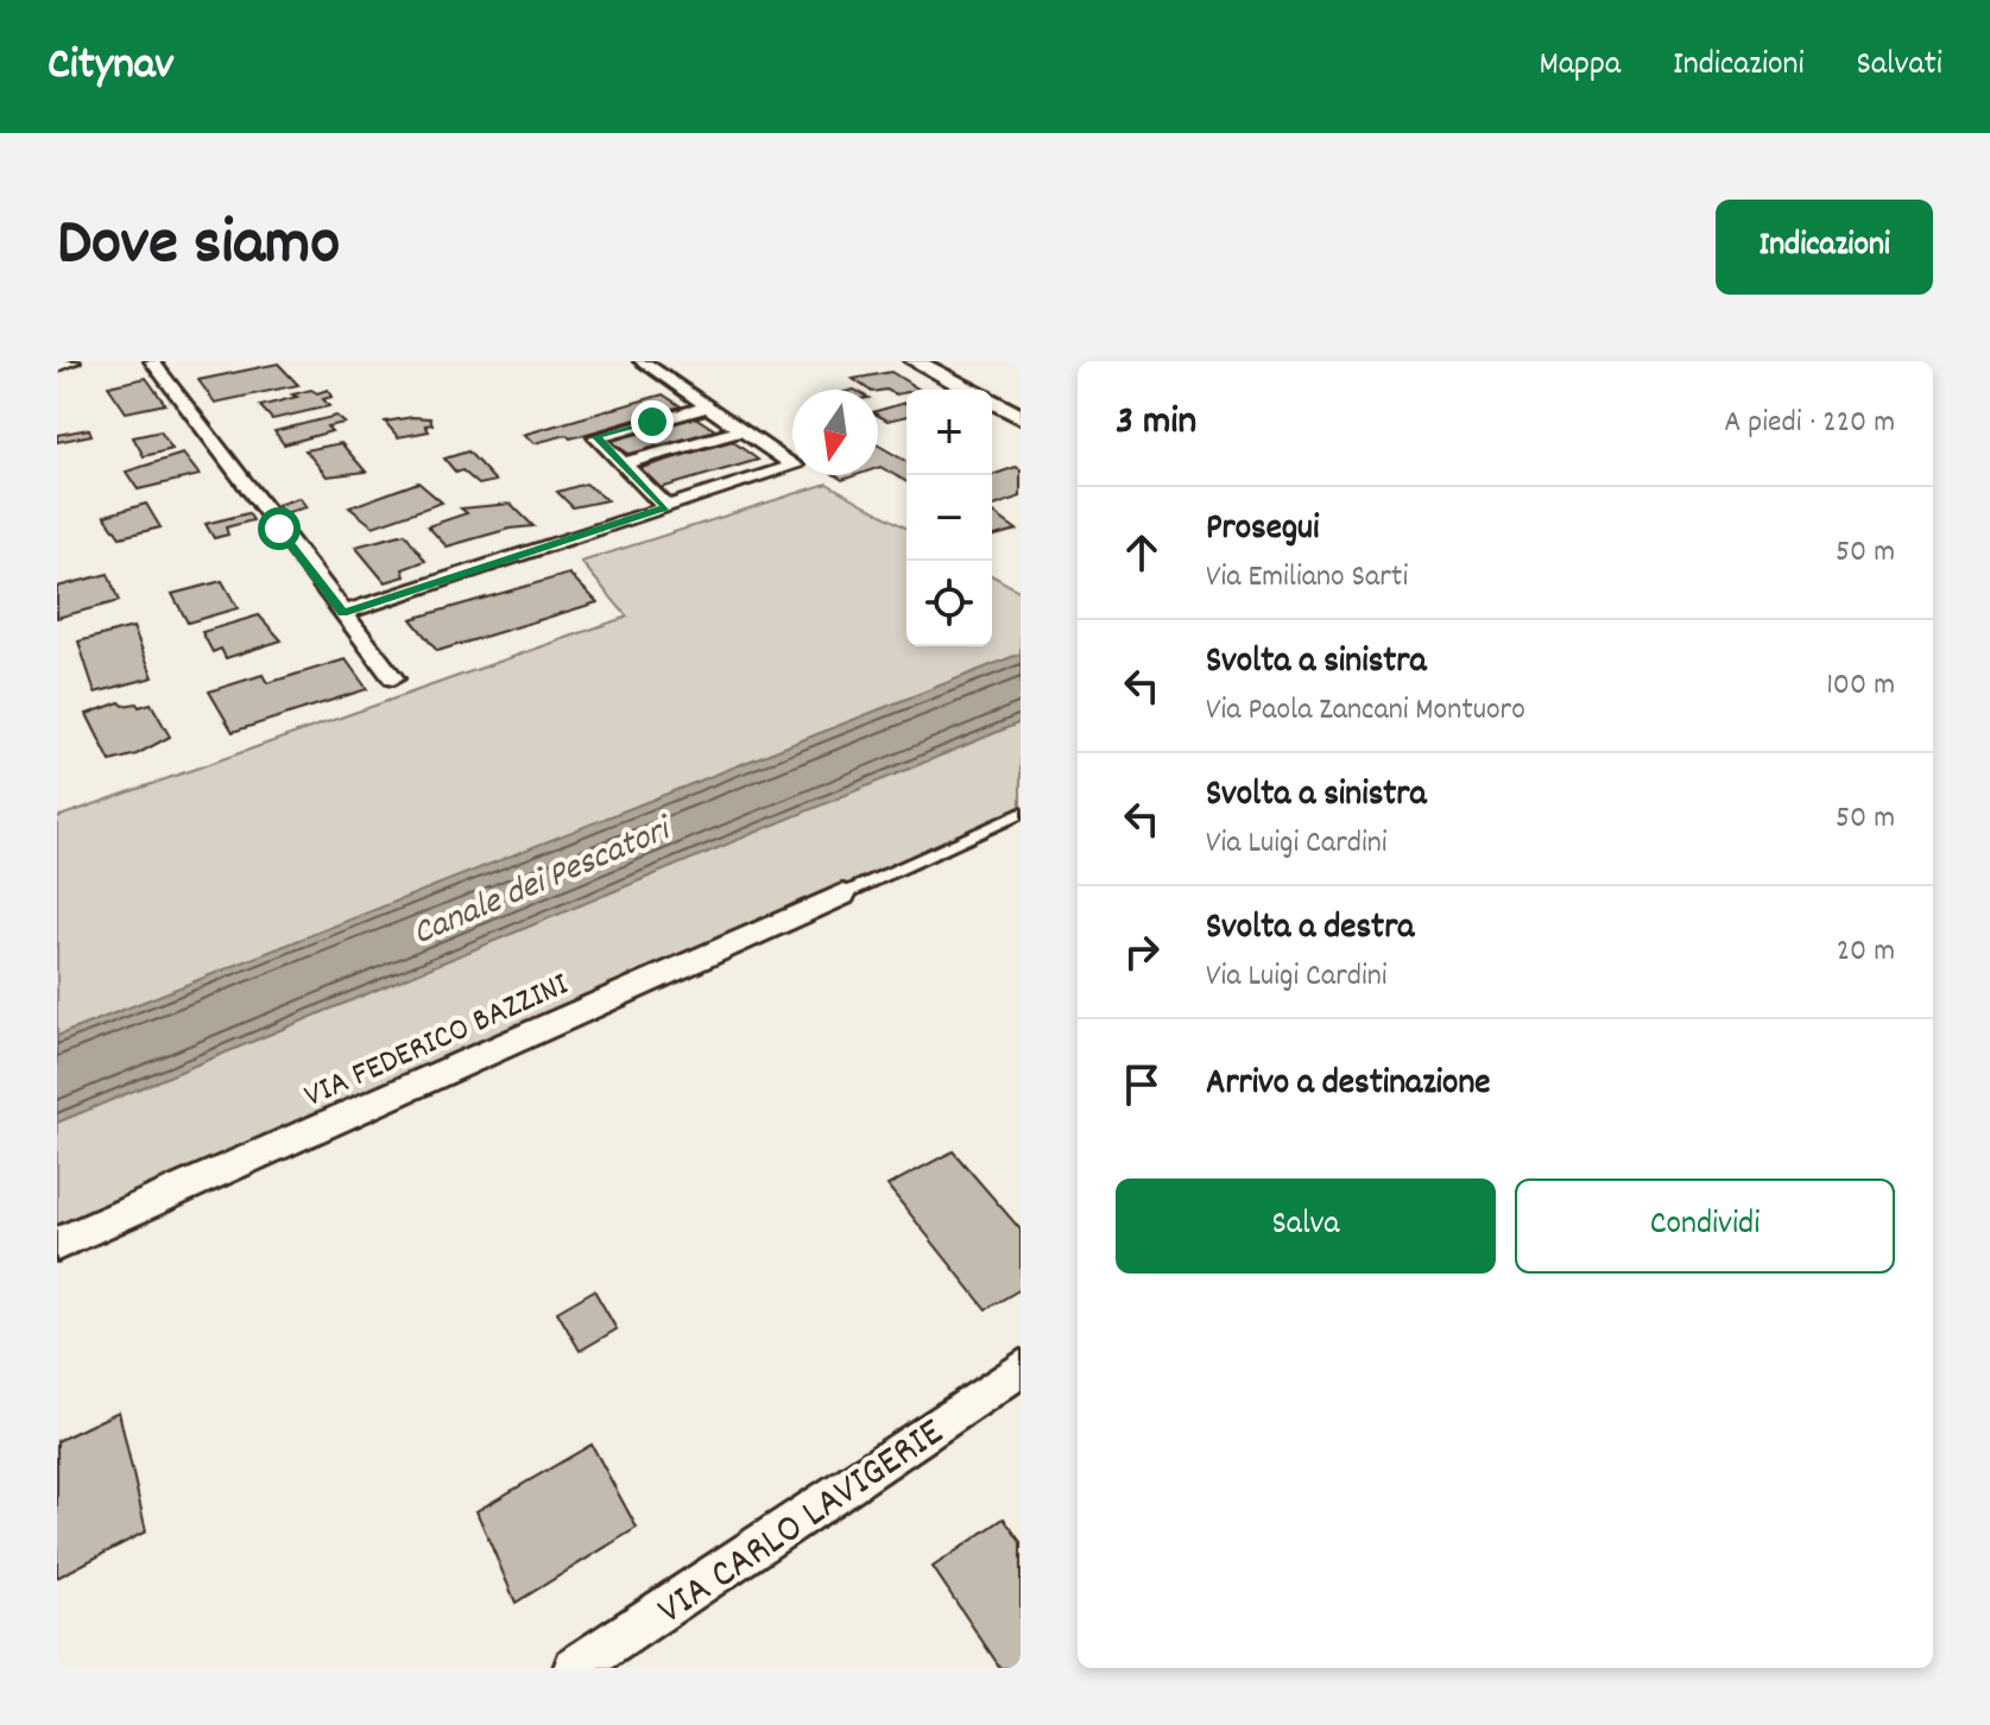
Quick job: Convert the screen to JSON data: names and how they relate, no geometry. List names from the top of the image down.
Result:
{
  "streets": {
    "street": ["VIA FEDERICO BAZZINI", "VIA CARLO LAVIGERIE"]
  },
  "water": ["Canale dei Pescatori"],
  "north": "bottom",
  "page": {
    "header": "Citynav",
    "nav": ["Mappa", "Indicazioni", "Salvati"],
    "title": "Dove siamo",
    "buttons": [
      "Indicazioni",
      ["Salva", "Condividi"]
    ],
    "heading": ["3 min", "A piedi · 220 m"],
    "map_buttons": ["+", "−"],
    "list": [
      ["Prosegui", "Via Emiliano Sarti", "50 m"],
      ["Svolta a sinistra", "Via Paola Zancani Montuoro", "100 m"],
      ["Svolta a sinistra", "Via Luigi Cardini", "50 m"],
      ["Svolta a destra", "Via Luigi Cardini", "20 m"],
      "Arrivo a destinazione"
    ]
  }
}
